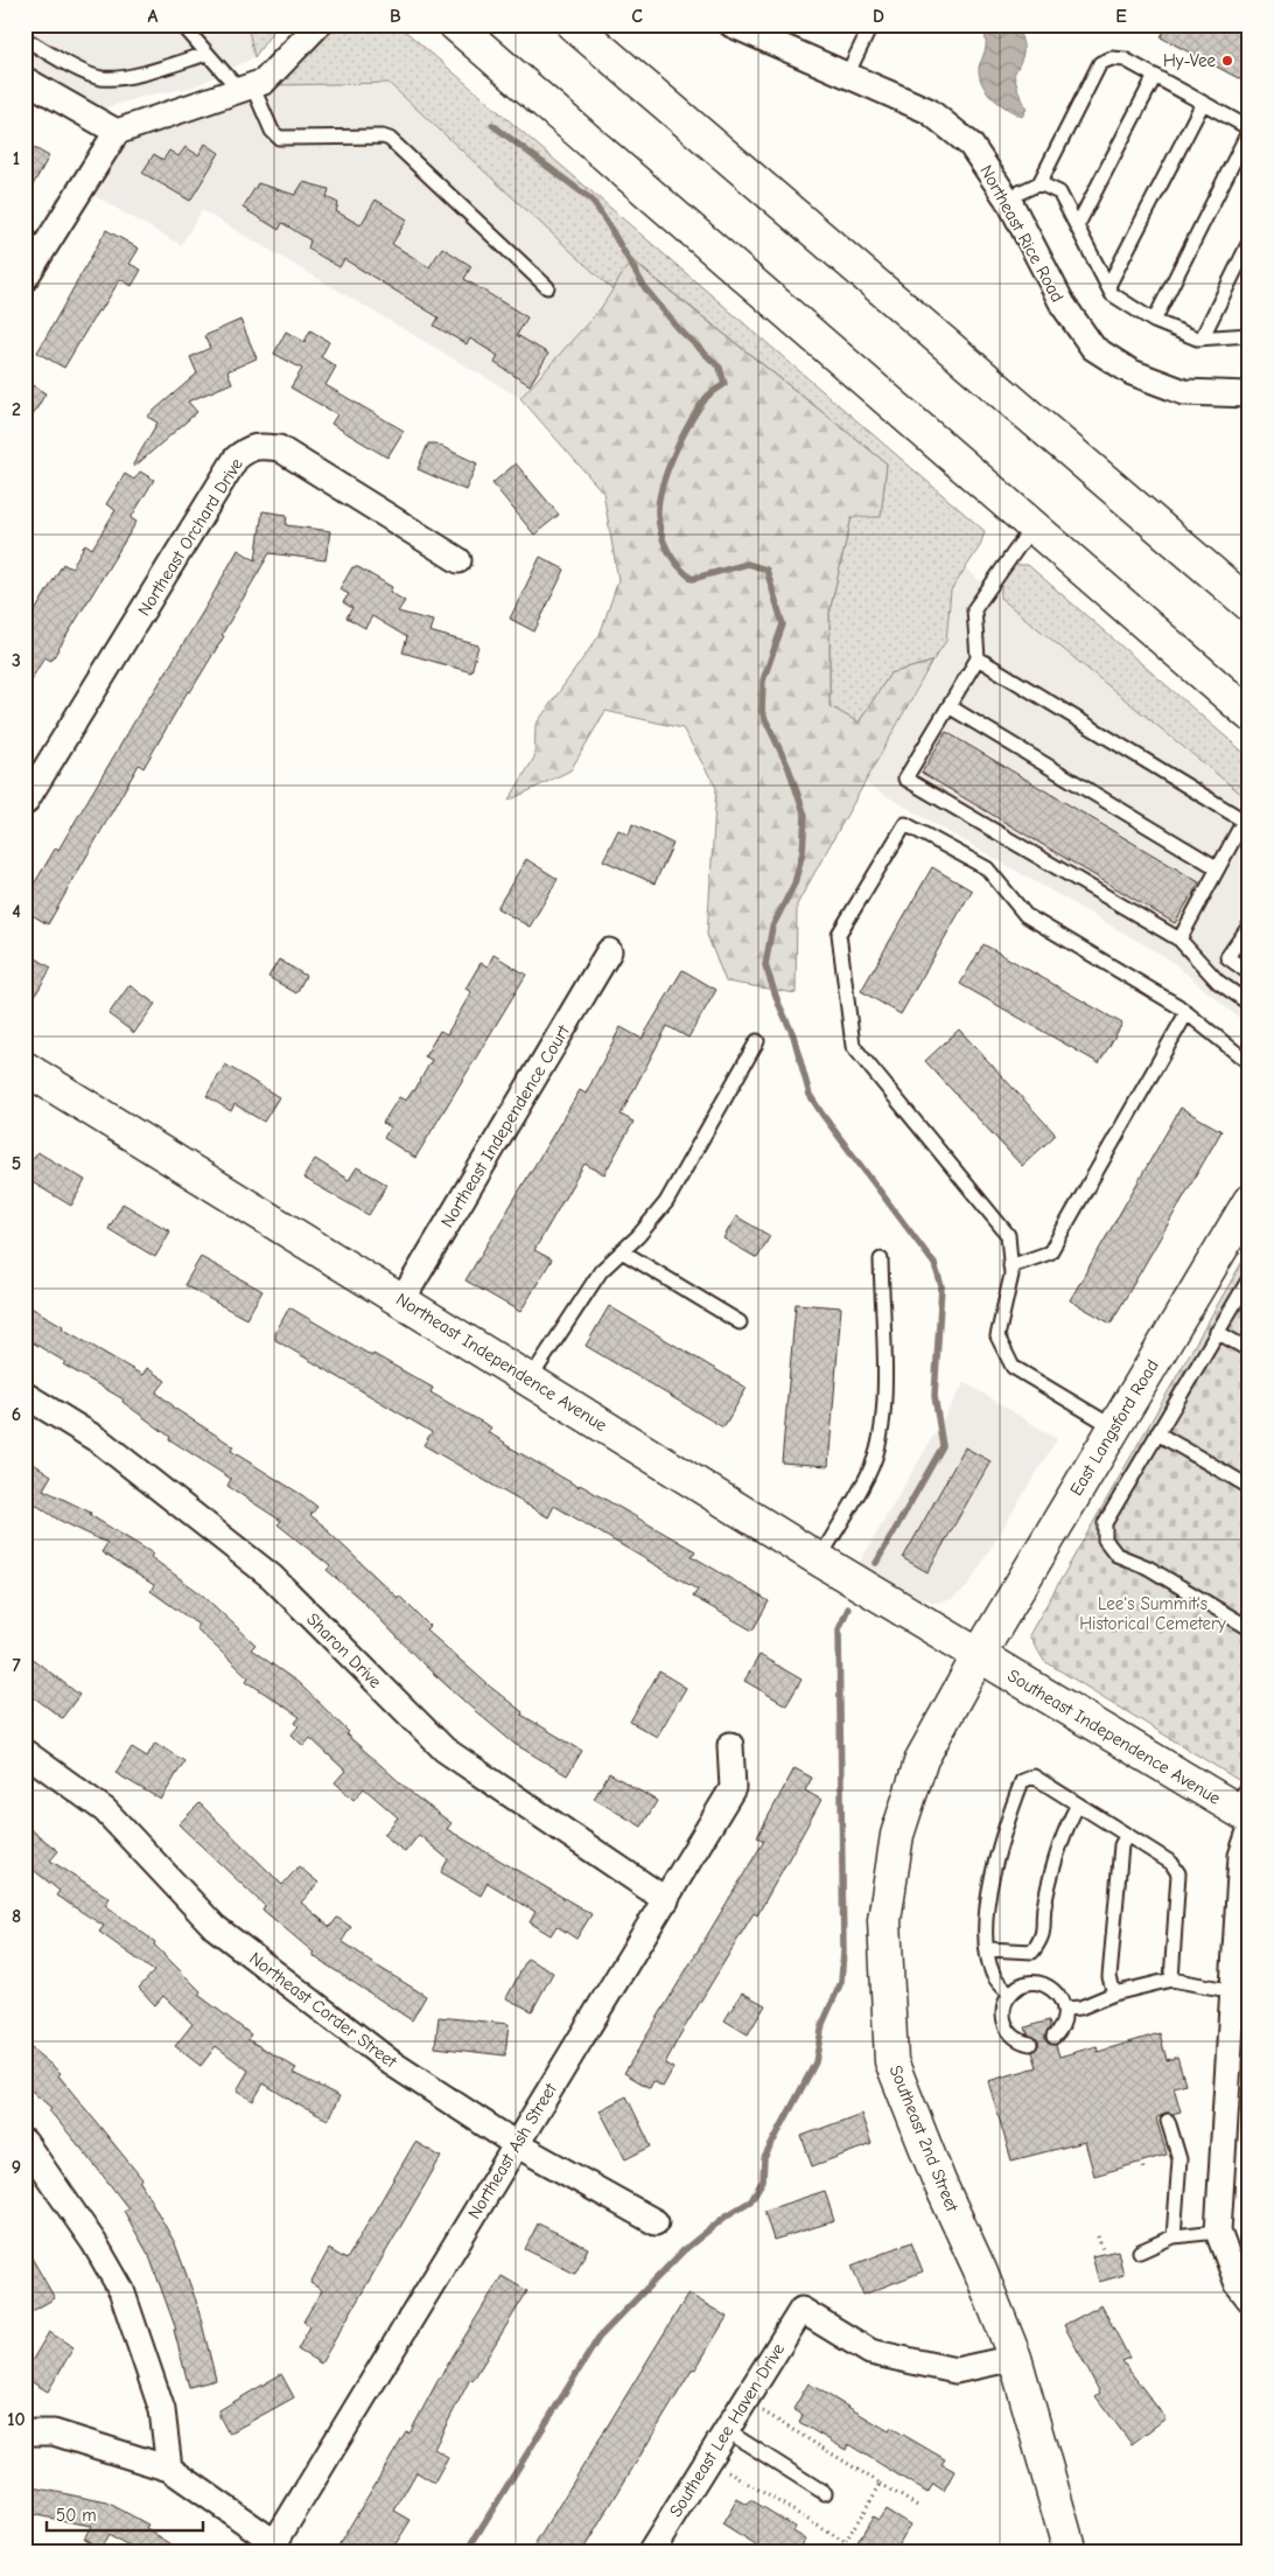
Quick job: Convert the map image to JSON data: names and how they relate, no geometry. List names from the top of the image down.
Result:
{
  "streets": {
    "street": [
      "Northeast Rice Road",
      "Northeast Orchard Drive",
      "Northeast Independence Court",
      "Northeast Independence Avenue",
      "East Langsford Road",
      "Sharon Drive",
      "Southeast Independence Avenue",
      "Northeast Corder Street",
      "Southeast 2nd Street",
      "Northeast Ash Street",
      "Southeast Lee Haven Drive"
    ]
  },
  "crossings": [
    ["Northeast Independence Court", "Northeast Independence Avenue"],
    ["Northeast Independence Avenue", "East Langsford Road"],
    ["Northeast Independence Avenue", "Southeast Independence Avenue"],
    ["Northeast Independence Avenue", "Southeast 2nd Street"],
    ["East Langsford Road", "Southeast Independence Avenue"],
    ["East Langsford Road", "Southeast 2nd Street"],
    ["Sharon Drive", "Northeast Ash Street"],
    ["Southeast Independence Avenue", "Southeast 2nd Street"],
    ["Northeast Corder Street", "Northeast Ash Street"],
    ["Southeast 2nd Street", "Southeast Lee Haven Drive"]
  ],
  "parks": ["Lee's Summit's Historical Cemetery"],
  "places": ["Hy-Vee"],
  "scale_bar": "50 m",
  "grid": {
    "columns": [
      "A",
      "B",
      "C",
      "D",
      "E"
    ],
    "rows": [
      "1",
      "2",
      "3",
      "4",
      "5",
      "6",
      "7",
      "8",
      "9",
      "10"
    ]
  }
}
